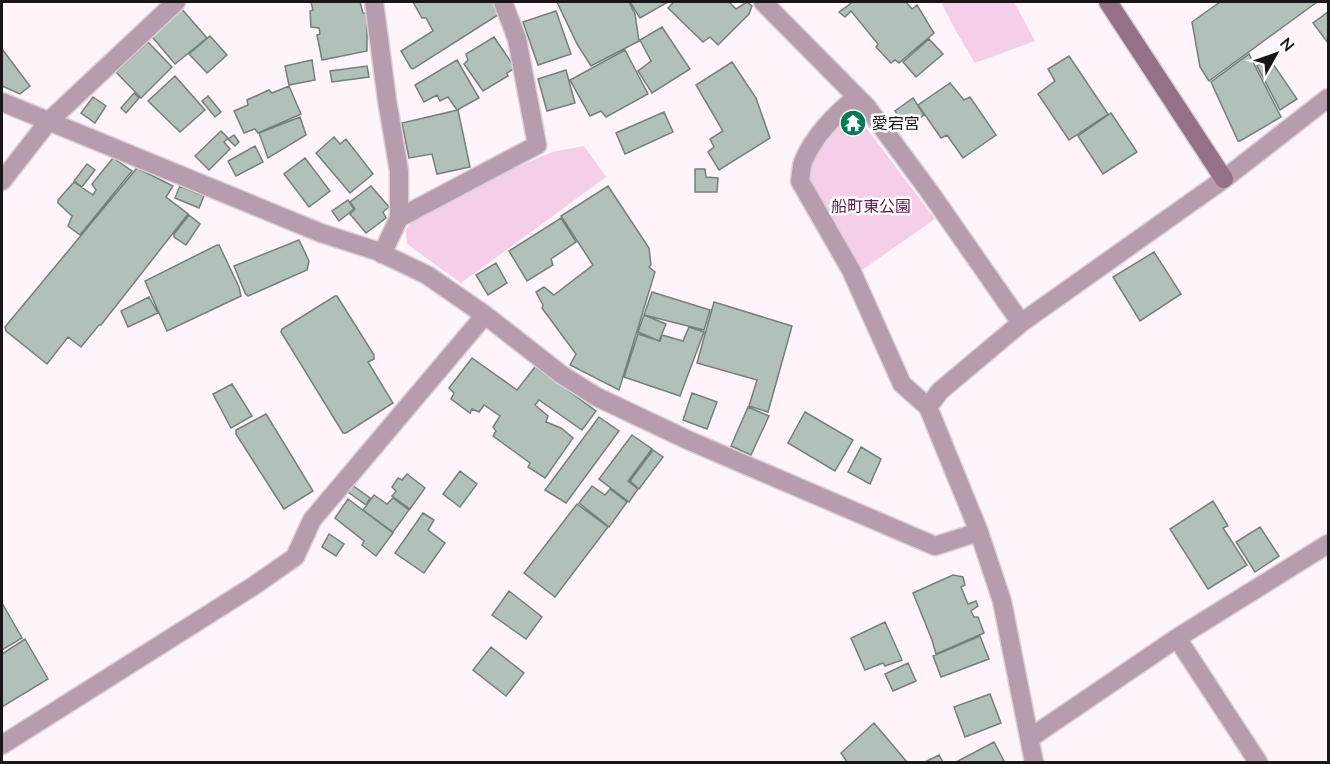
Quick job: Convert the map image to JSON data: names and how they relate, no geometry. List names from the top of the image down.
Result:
{
  "parks": ["船町東公園"],
  "places": {
    "temple": ["愛宕宮"]
  },
  "north": "top right"
}
